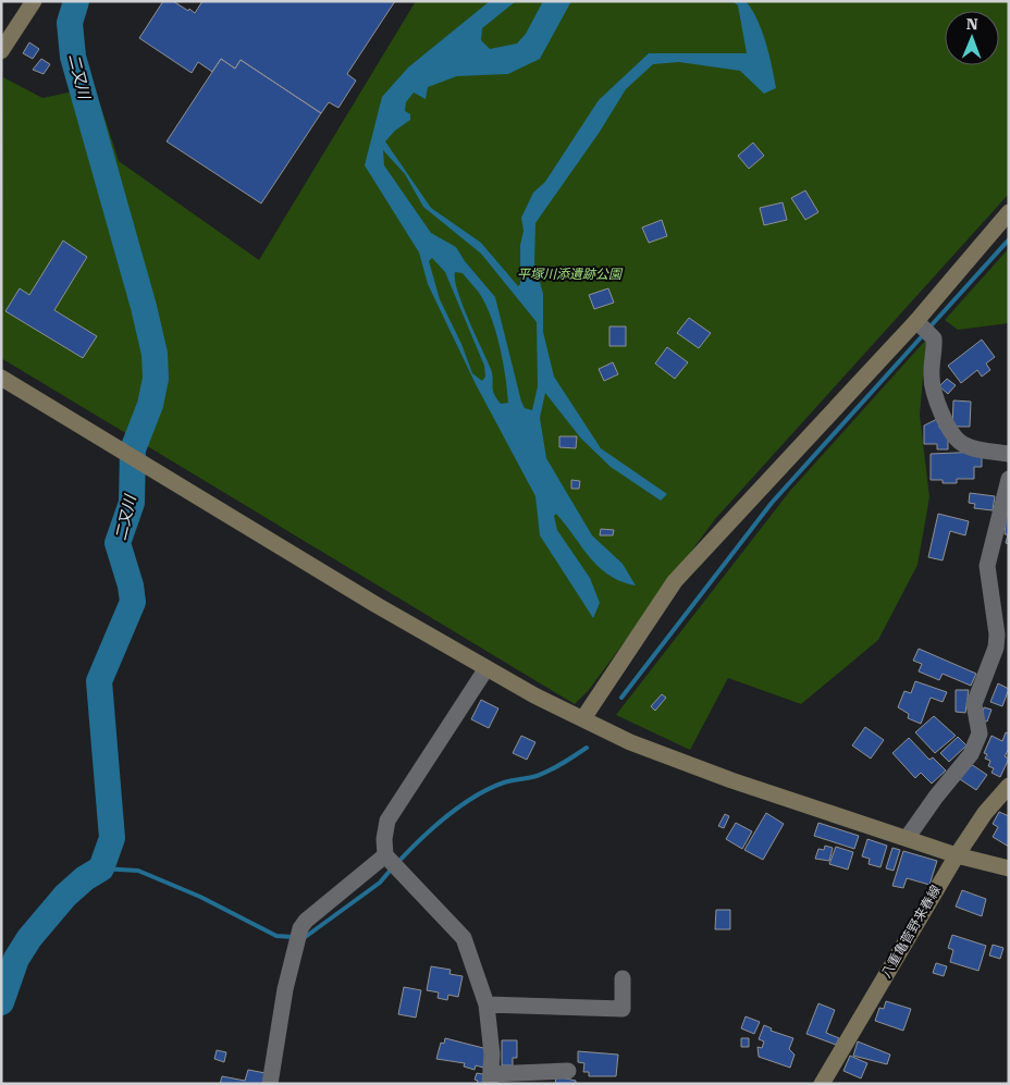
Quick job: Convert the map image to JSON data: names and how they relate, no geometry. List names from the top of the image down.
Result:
{
  "streets": {
    "street": ["八重亀菅野来春線"]
  },
  "water": ["二又川"],
  "parks": ["平塚川添遺跡公園"],
  "north": "top"
}
